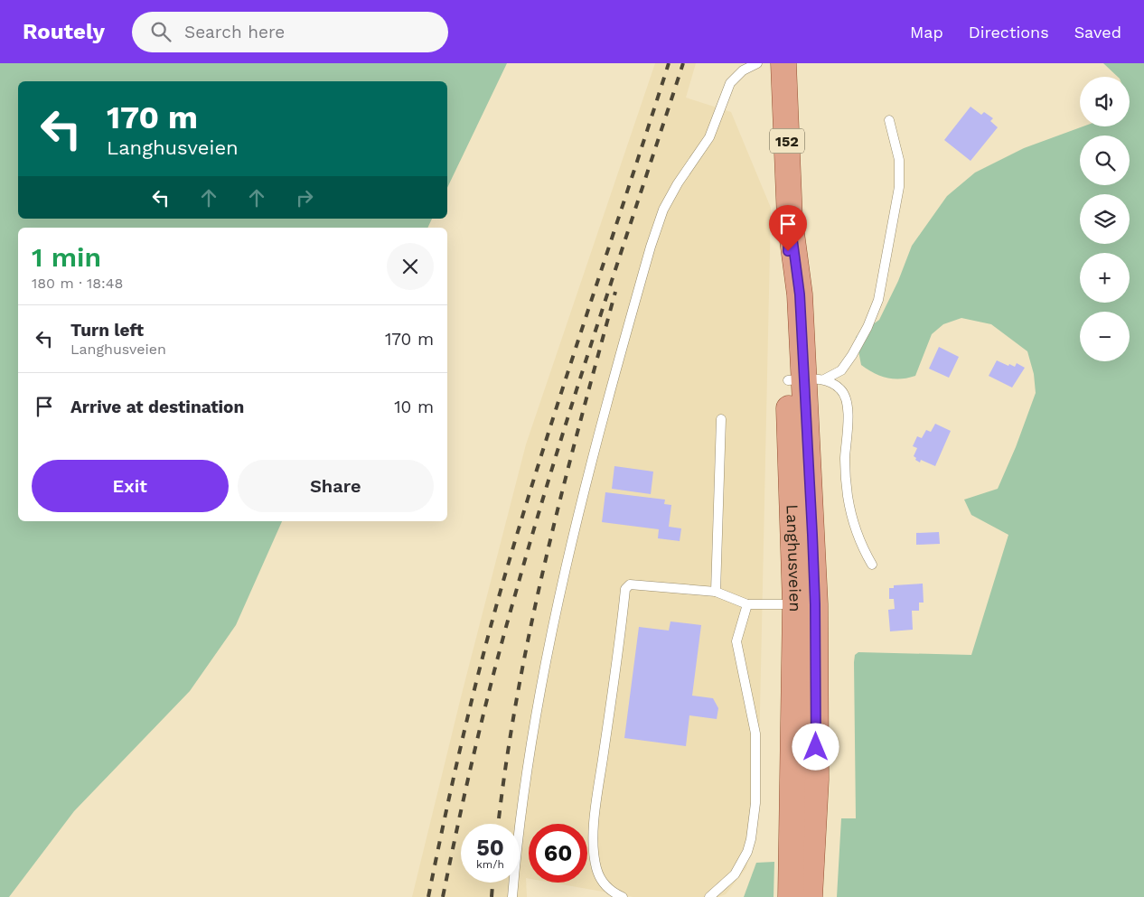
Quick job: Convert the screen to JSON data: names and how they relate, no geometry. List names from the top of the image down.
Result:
{
  "streets": {
    "main road": ["152", "Langhusveien"]
  },
  "page": {
    "header": "Routely",
    "search": "Search here",
    "nav": ["Map", "Directions", "Saved"],
    "map_buttons": ["+", "−"],
    "turn": ["170 m", "Langhusveien"],
    "heading": ["1 min", "180 m · 18:48"],
    "list": [
      {
        "name": "Turn left",
        "note": "Langhusveien",
        "value": "170 m"
      },
      {
        "name": "Arrive at destination",
        "value": "10 m"
      }
    ],
    "buttons": ["Exit", "Share"],
    "speed": "50 km/h",
    "limit": "60"
  }
}
